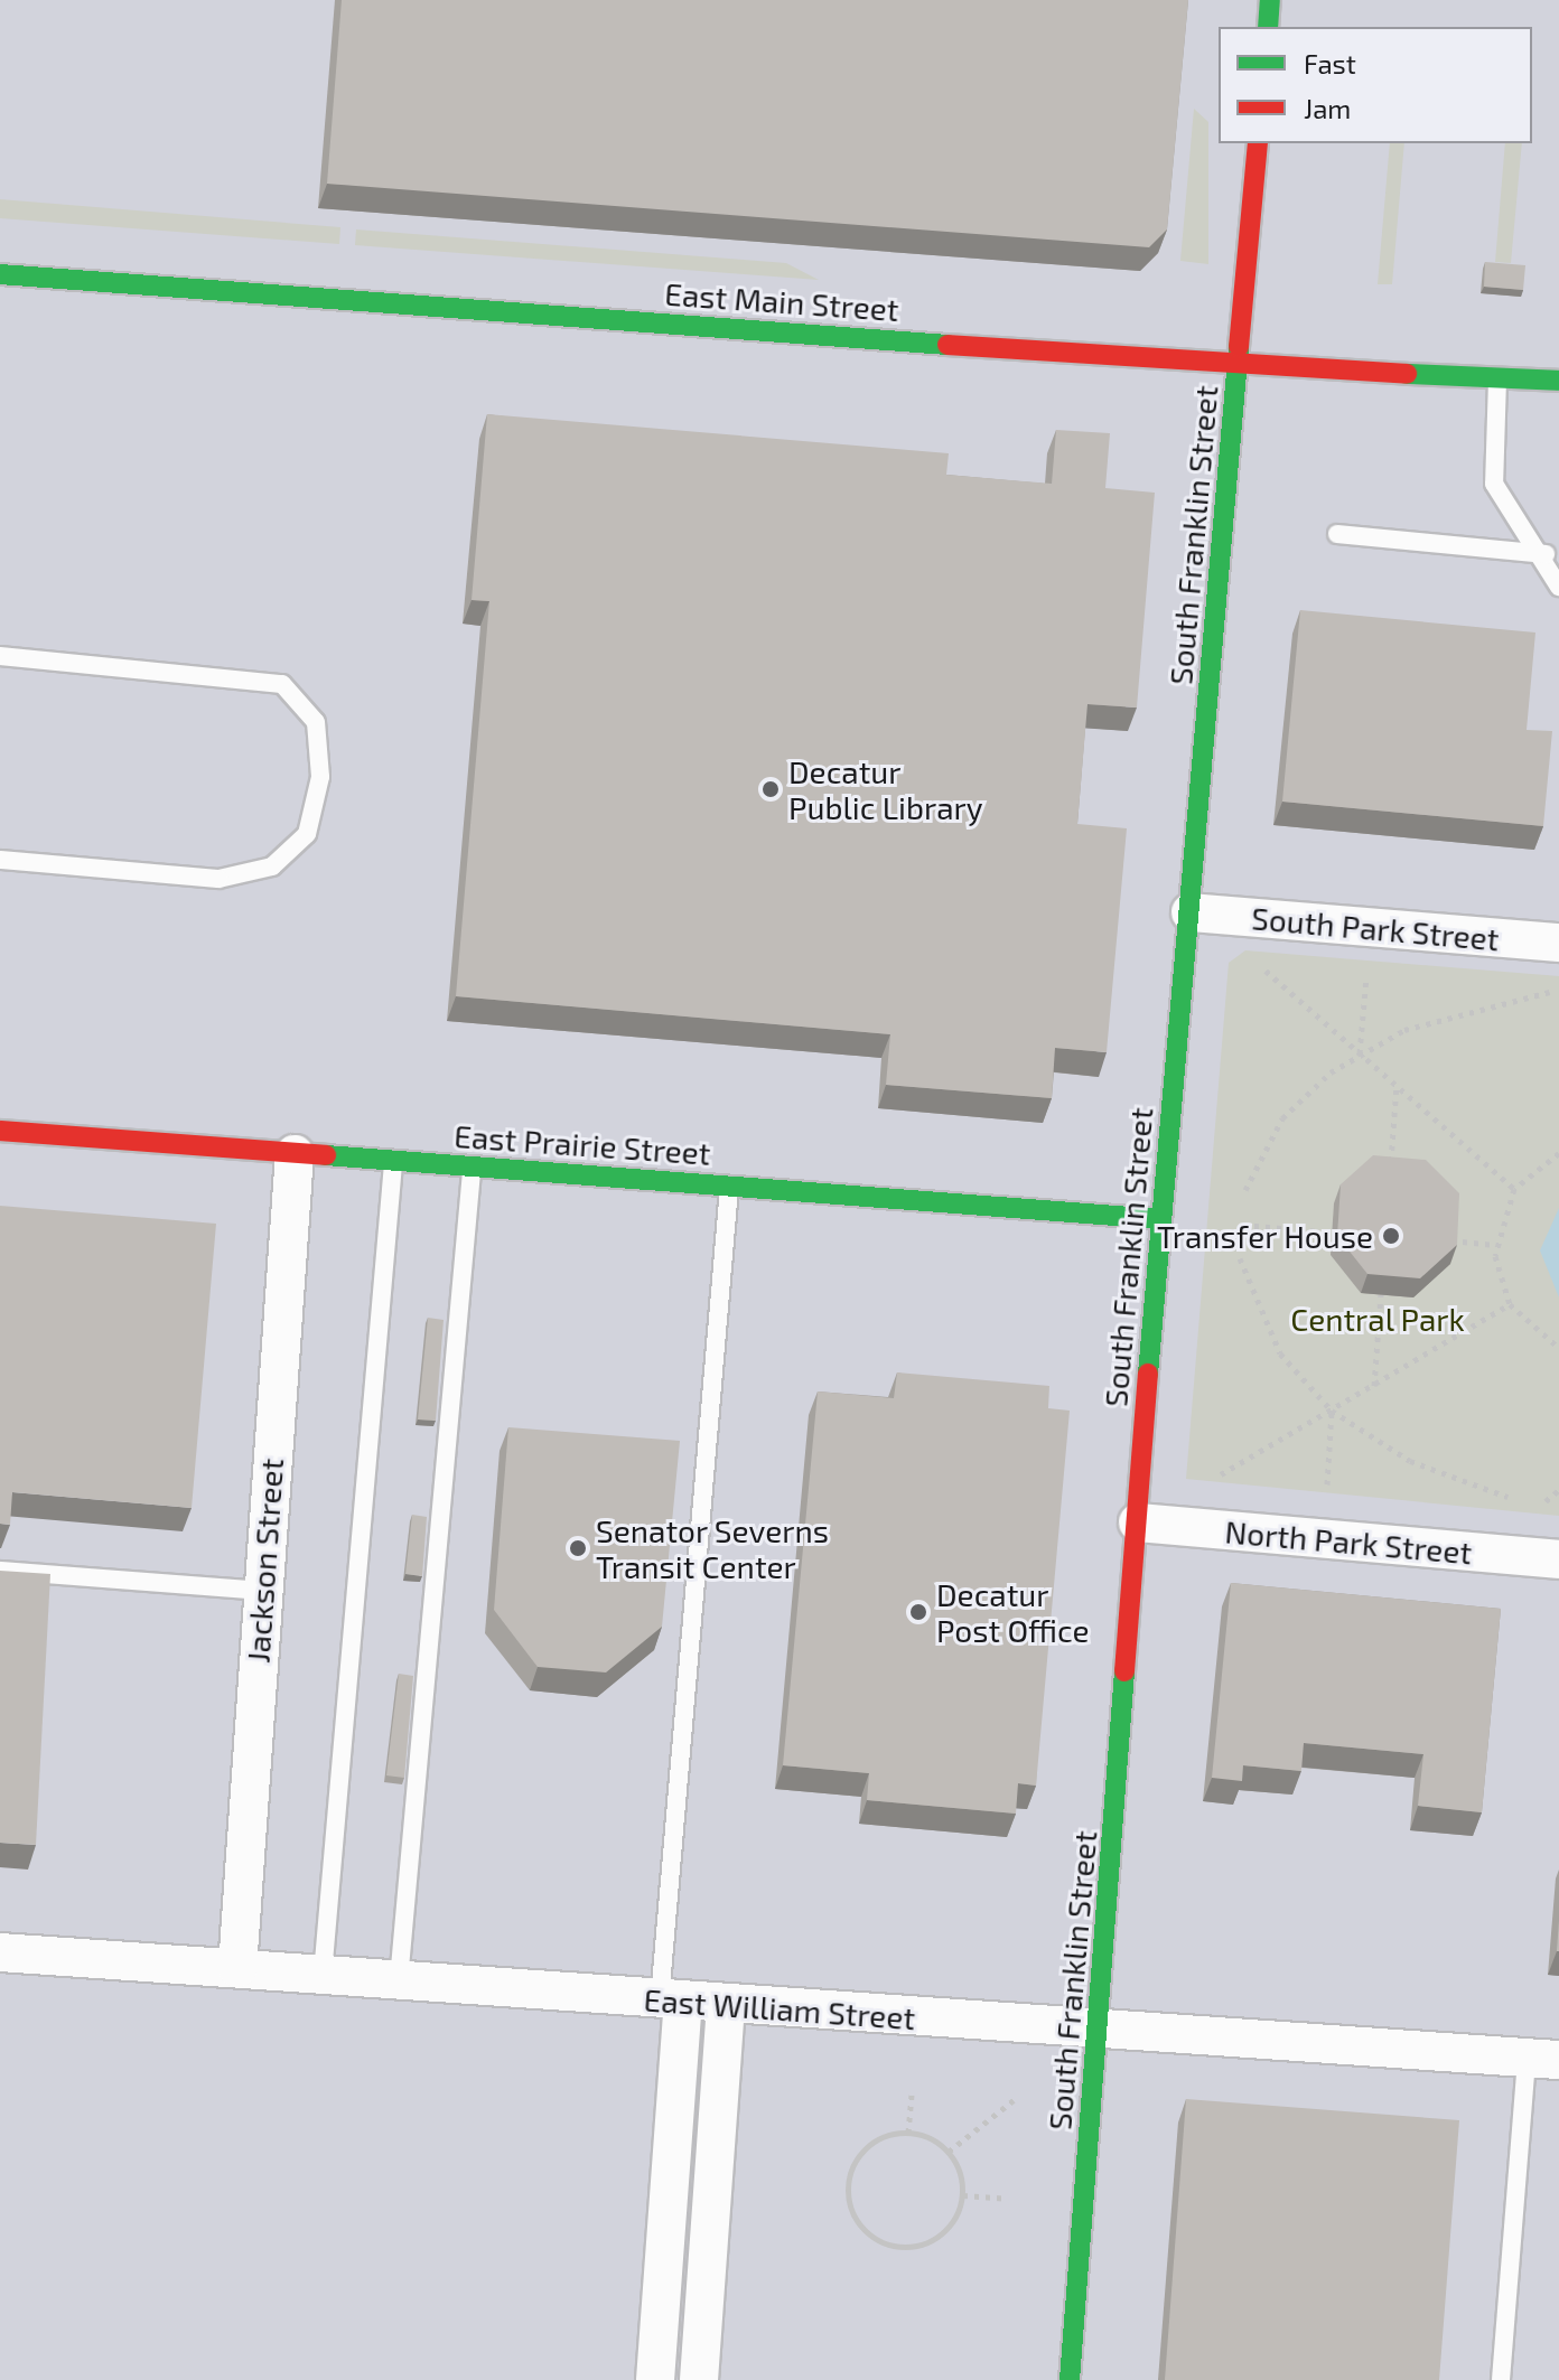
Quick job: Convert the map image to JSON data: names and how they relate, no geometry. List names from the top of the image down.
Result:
{
  "streets": {
    "street": [
      "East Main Street",
      "South Franklin Street",
      "South Park Street",
      "East Prairie Street",
      "North Park Street",
      "Jackson Street",
      "East William Street"
    ]
  },
  "crossings": [
    ["East Main Street", "South Franklin Street"],
    ["South Franklin Street", "South Park Street"],
    ["South Franklin Street", "East Prairie Street"],
    ["South Franklin Street", "North Park Street"],
    ["South Franklin Street", "East William Street"],
    ["East Prairie Street", "Jackson Street"],
    ["Jackson Street", "East William Street"]
  ],
  "parks": ["Central Park"],
  "places": [
    "Decatur Public Library",
    "Transfer House",
    "Senator Severns Transit Center",
    "Decatur Post Office"
  ],
  "legend": ["Fast", "Jam"]
}
